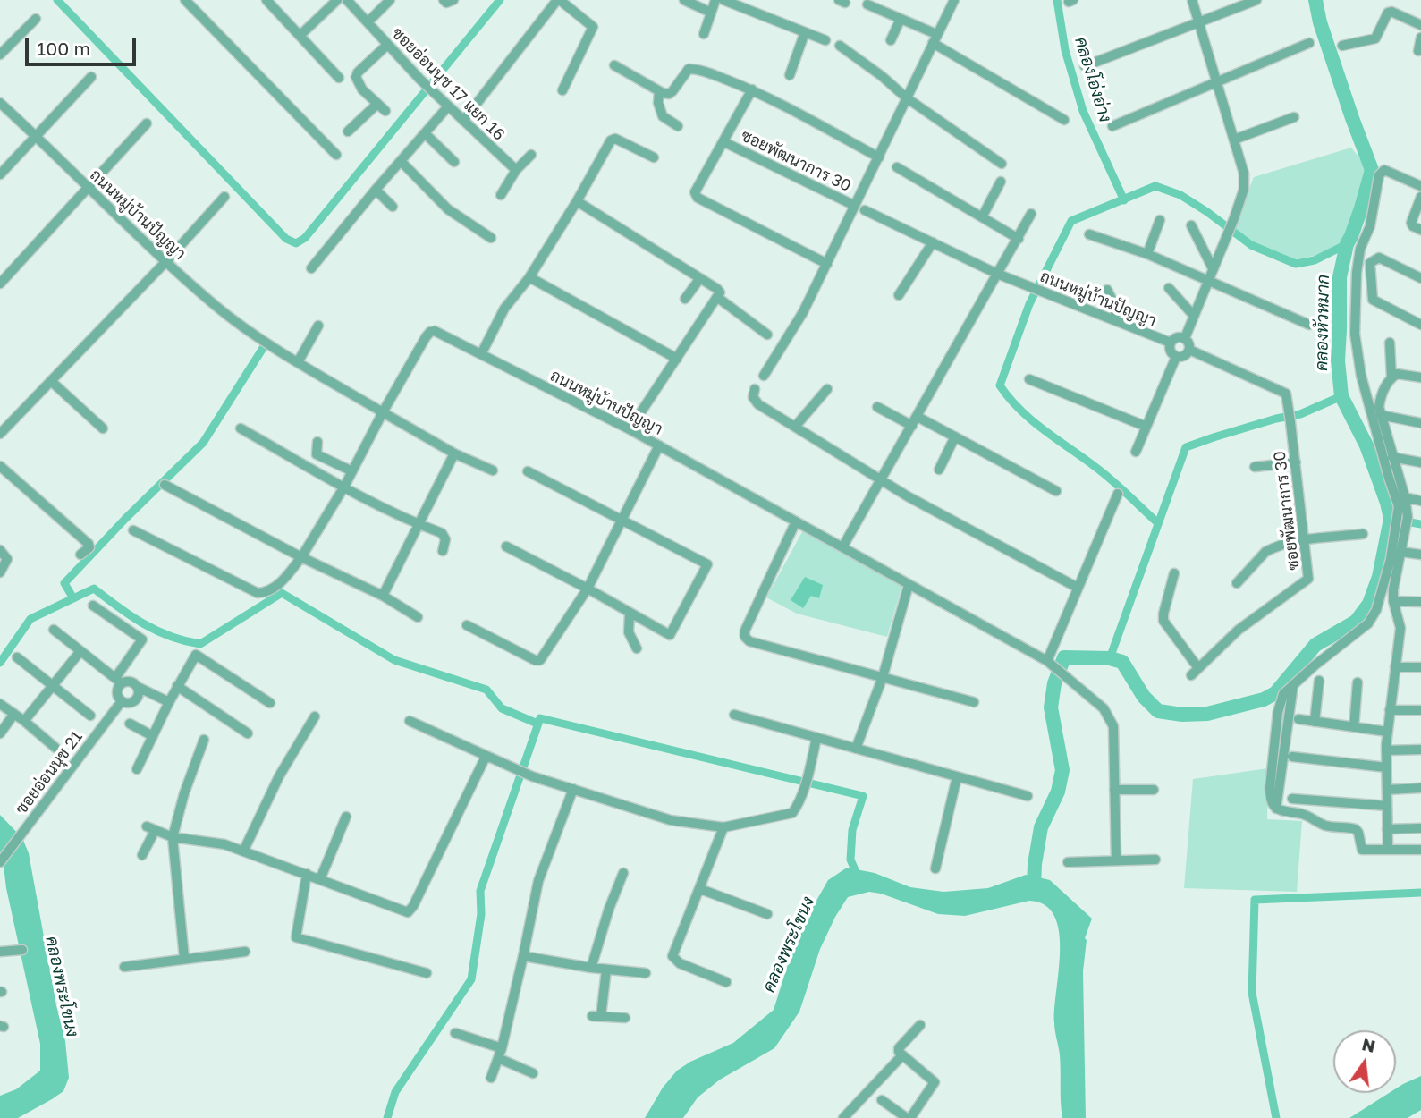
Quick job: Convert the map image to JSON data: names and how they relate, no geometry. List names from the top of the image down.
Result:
{
  "streets": {
    "street": [
      "ซอยอ่อนนุช 17 แยก 16",
      "ซอยพัฒนาการ 30",
      "ถนนหมู่บ้านปัญญา",
      "ซอยอ่อนนุช 21"
    ]
  },
  "crossings": [
    ["ซอยพัฒนาการ 30", "ถนนหมู่บ้านปัญญา"]
  ],
  "water": ["คลองโอ่งอ่าง", "คลองหัวหมาก", "คลองพระโขนง"],
  "scale_bar": "100 m",
  "north": "top"
}
